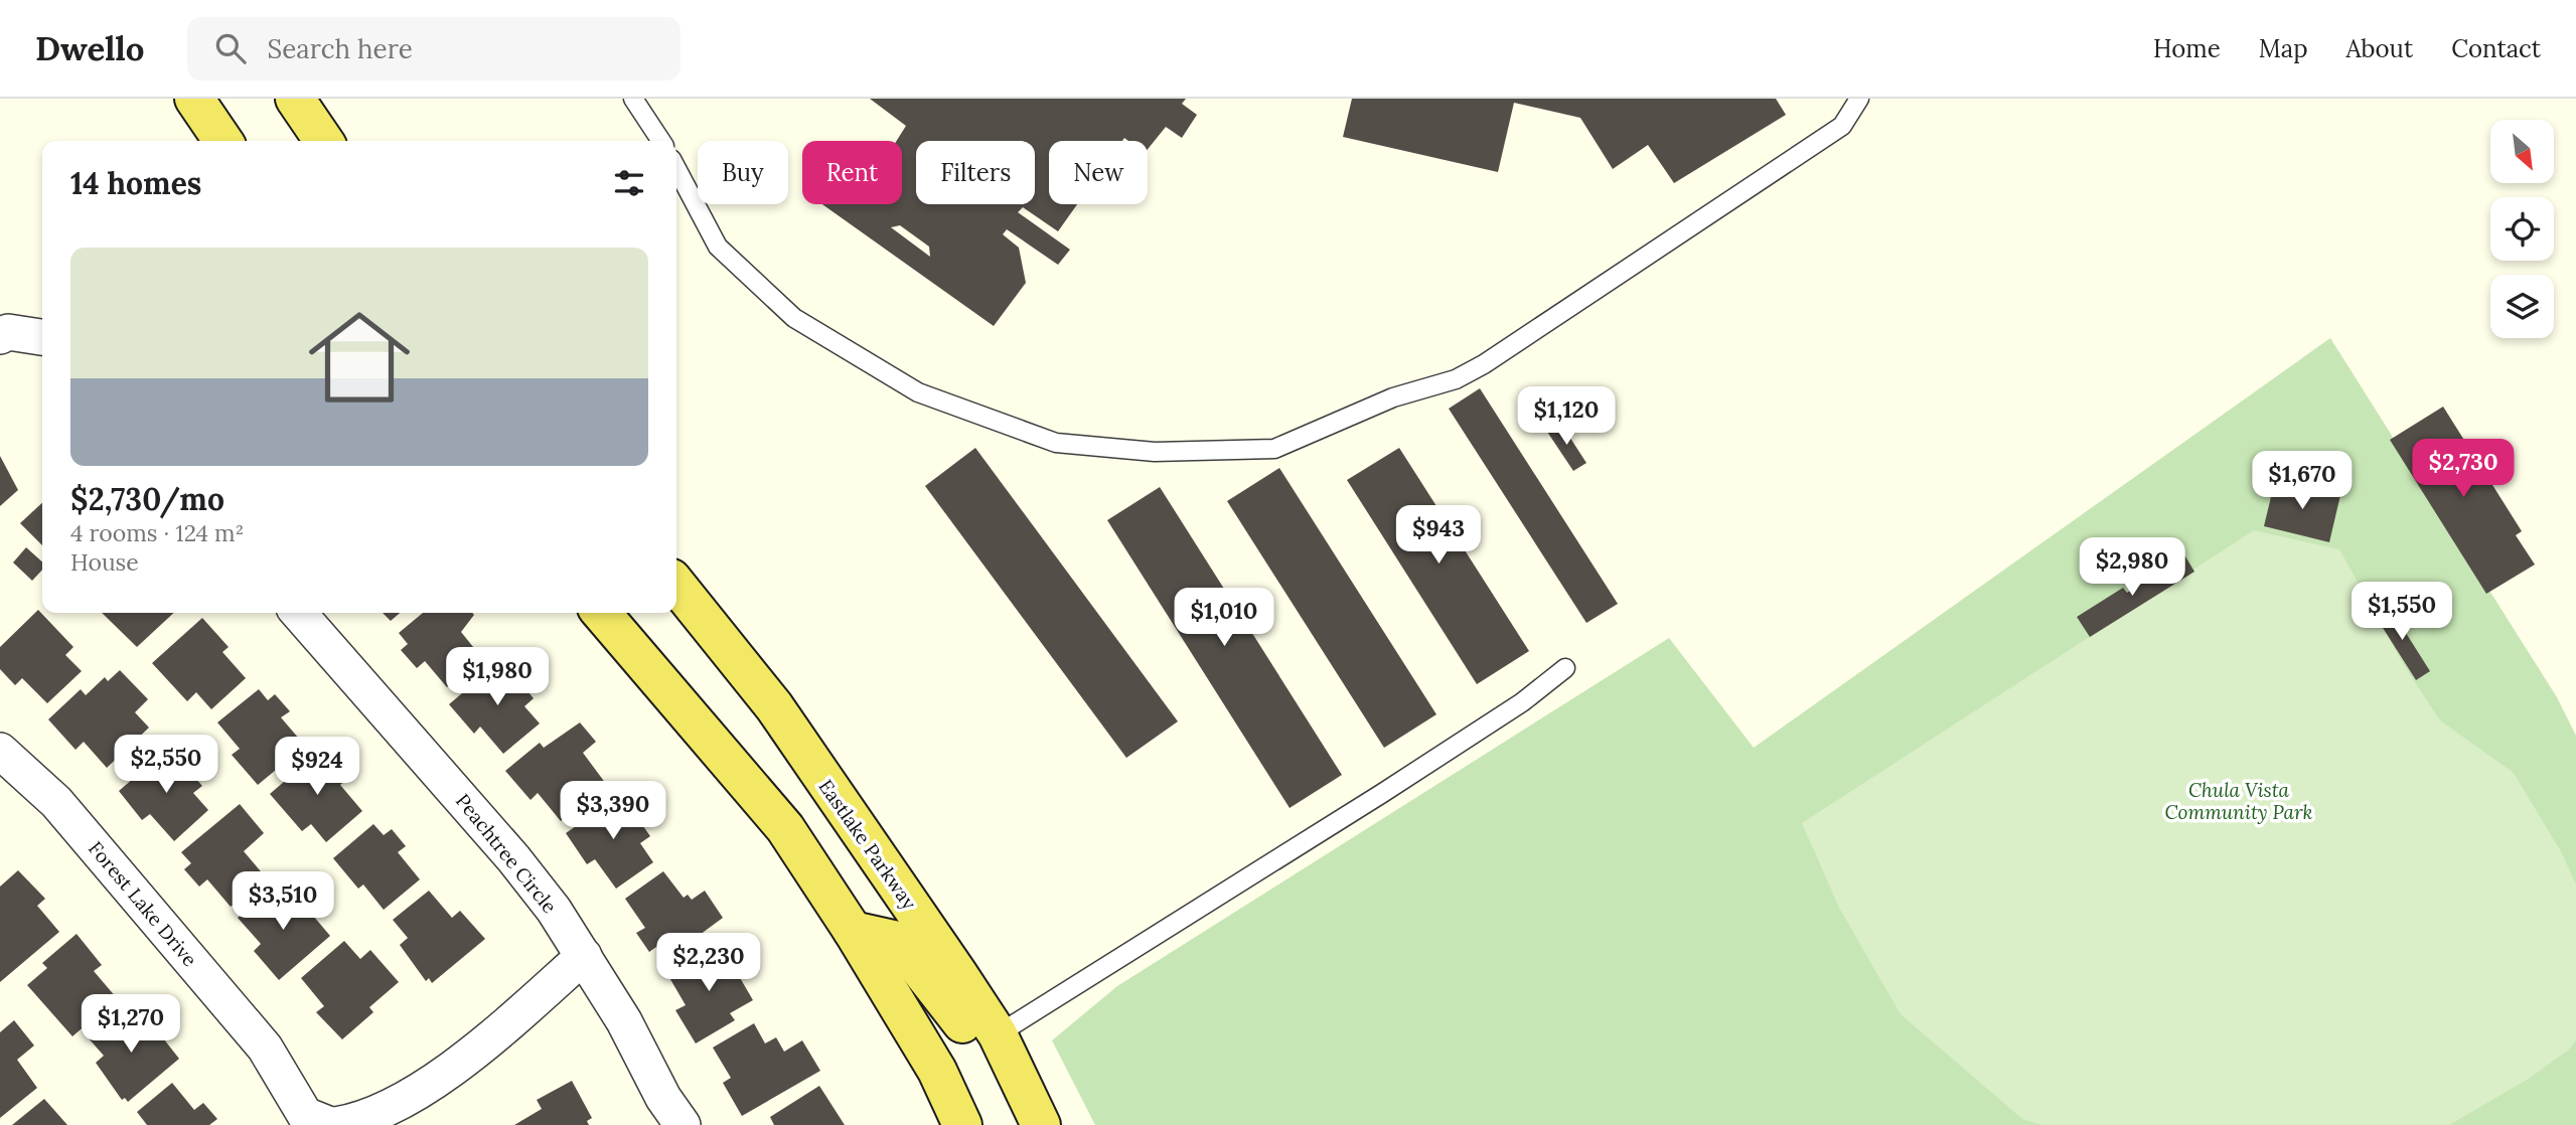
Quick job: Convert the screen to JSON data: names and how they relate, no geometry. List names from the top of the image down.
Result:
{
  "streets": {
    "main road": ["Eastlake Parkway"],
    "street": ["Peachtree Circle", "Forest Lake Drive"]
  },
  "crossings": [
    ["Peachtree Circle", "Forest Lake Drive"]
  ],
  "parks": ["Chula Vista Community Park"],
  "north": "bottom right",
  "page": {
    "header": "Dwello",
    "search": "Search here",
    "nav": [
      "Home",
      "Map",
      "About",
      "Contact"
    ],
    "chip": [
      "Buy",
      "Rent",
      "Filters",
      "New"
    ],
    "heading": "14 homes",
    "list": [
      {
        "name": "$2,730/mo",
        "note": "4 rooms · 124 m² · House"
      }
    ],
    "price": [
      "$1,120",
      "$2,730",
      "$1,670",
      "$943",
      "$2,980",
      "$1,550",
      "$1,010",
      "$1,980",
      "$2,550",
      "$924",
      "$3,390",
      "$3,510",
      "$2,230",
      "$1,270"
    ]
  }
}
